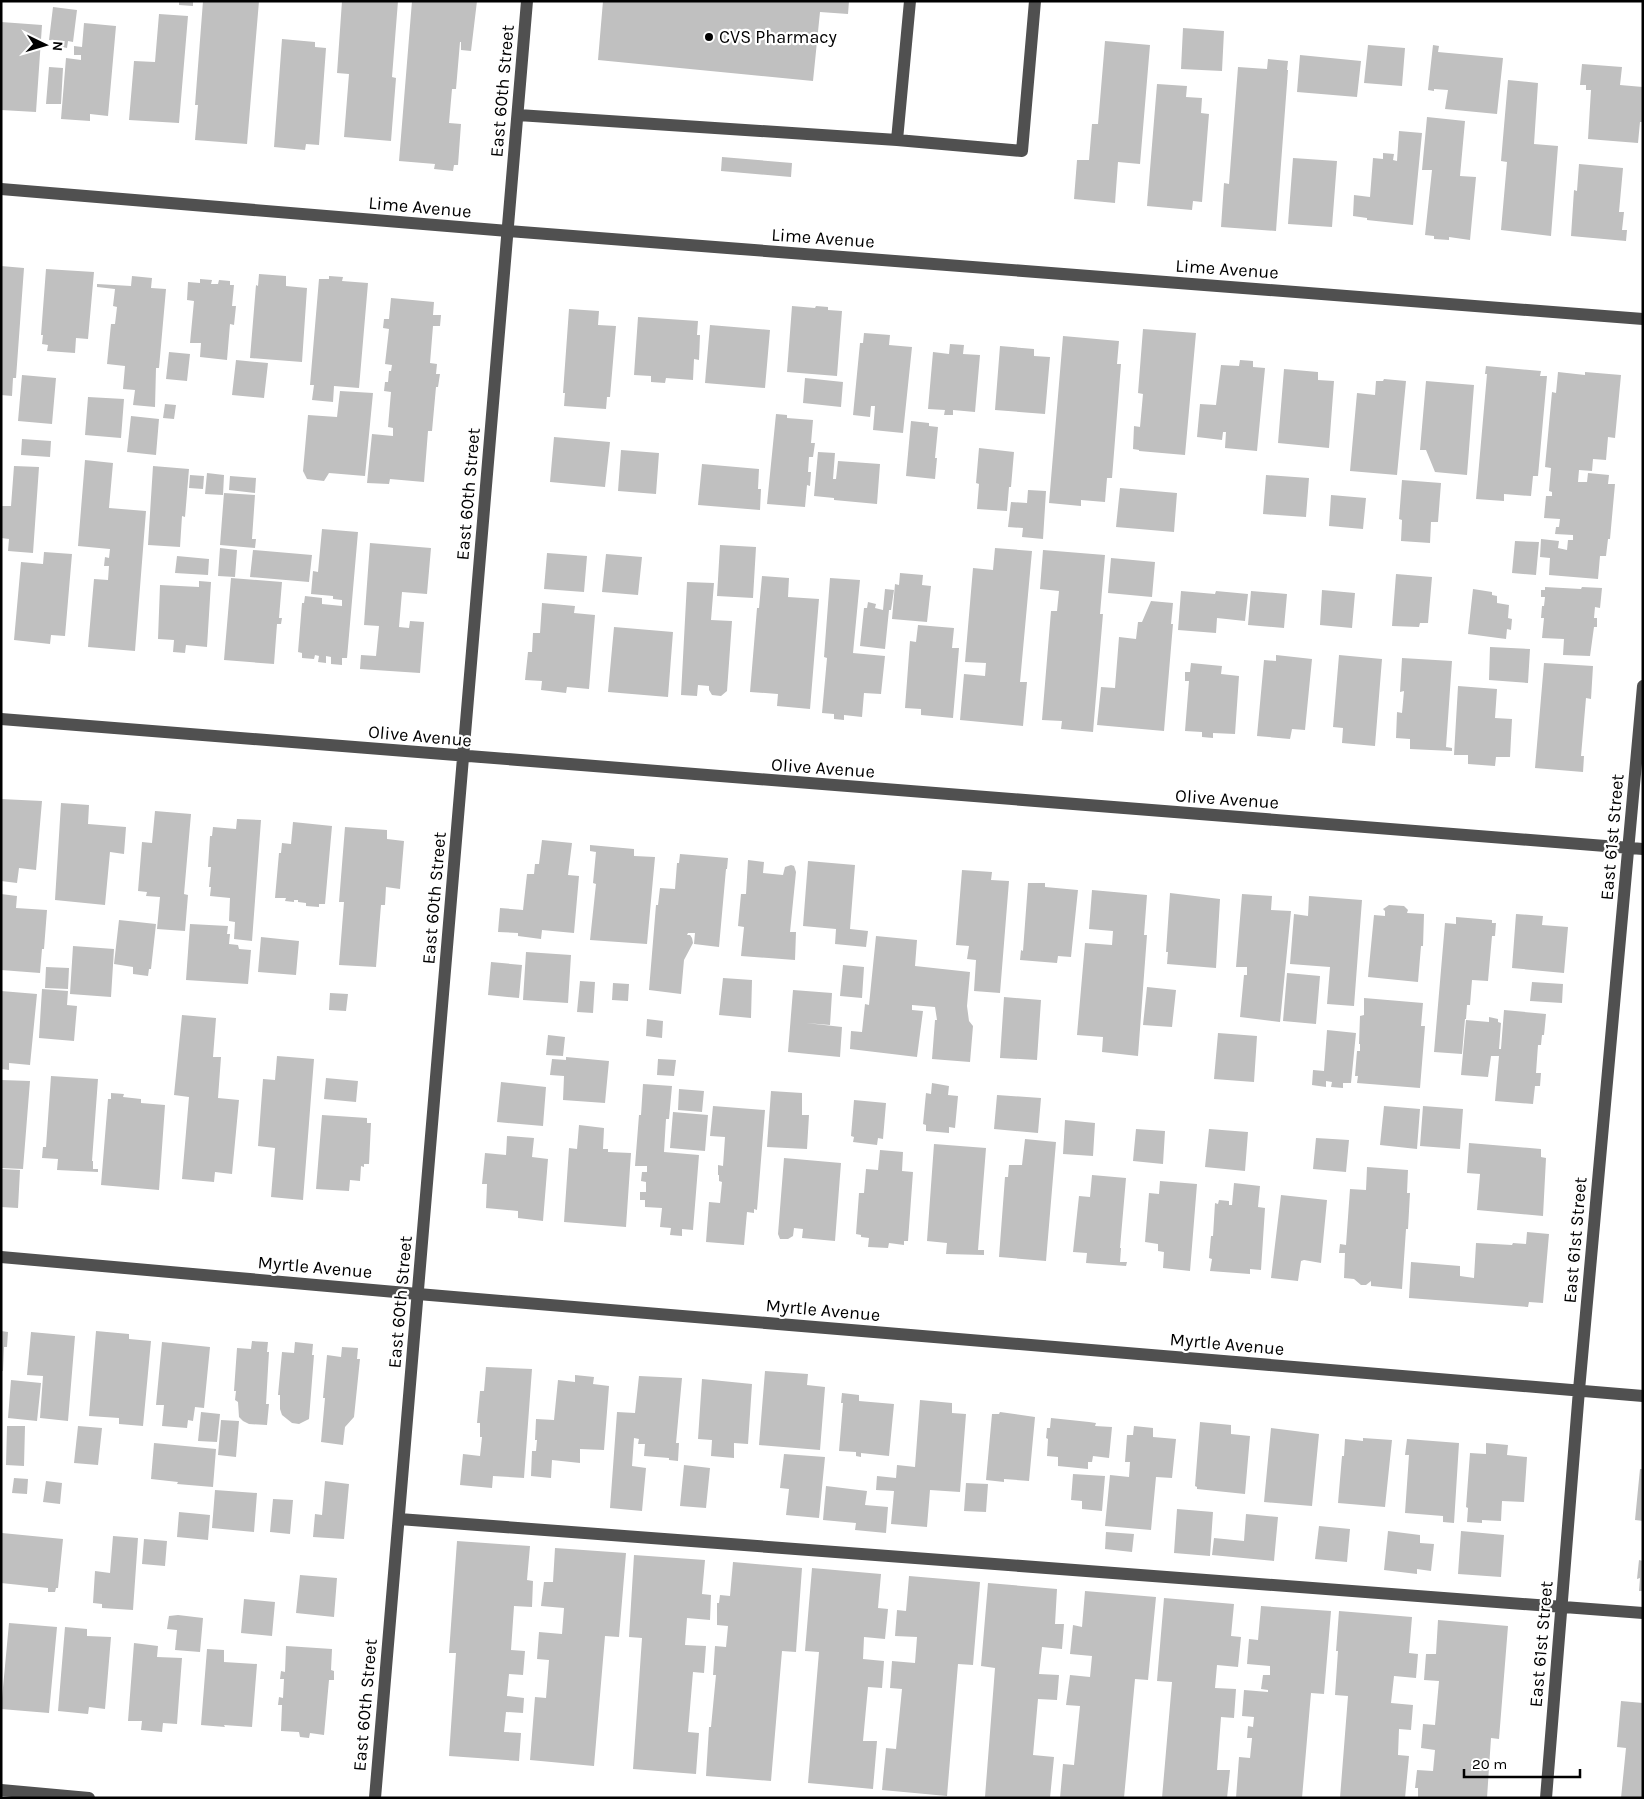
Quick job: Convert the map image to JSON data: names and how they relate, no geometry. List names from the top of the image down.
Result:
{
  "streets": {
    "street": [
      "East 60th Street",
      "Lime Avenue",
      "Olive Avenue",
      "East 61st Street",
      "Myrtle Avenue"
    ]
  },
  "crossings": [
    ["East 60th Street", "Lime Avenue"],
    ["East 60th Street", "Olive Avenue"],
    ["East 60th Street", "Myrtle Avenue"],
    ["Olive Avenue", "East 61st Street"],
    ["East 61st Street", "Myrtle Avenue"]
  ],
  "places": ["CVS Pharmacy"],
  "scale_bar": "20 m",
  "north": "right"
}
